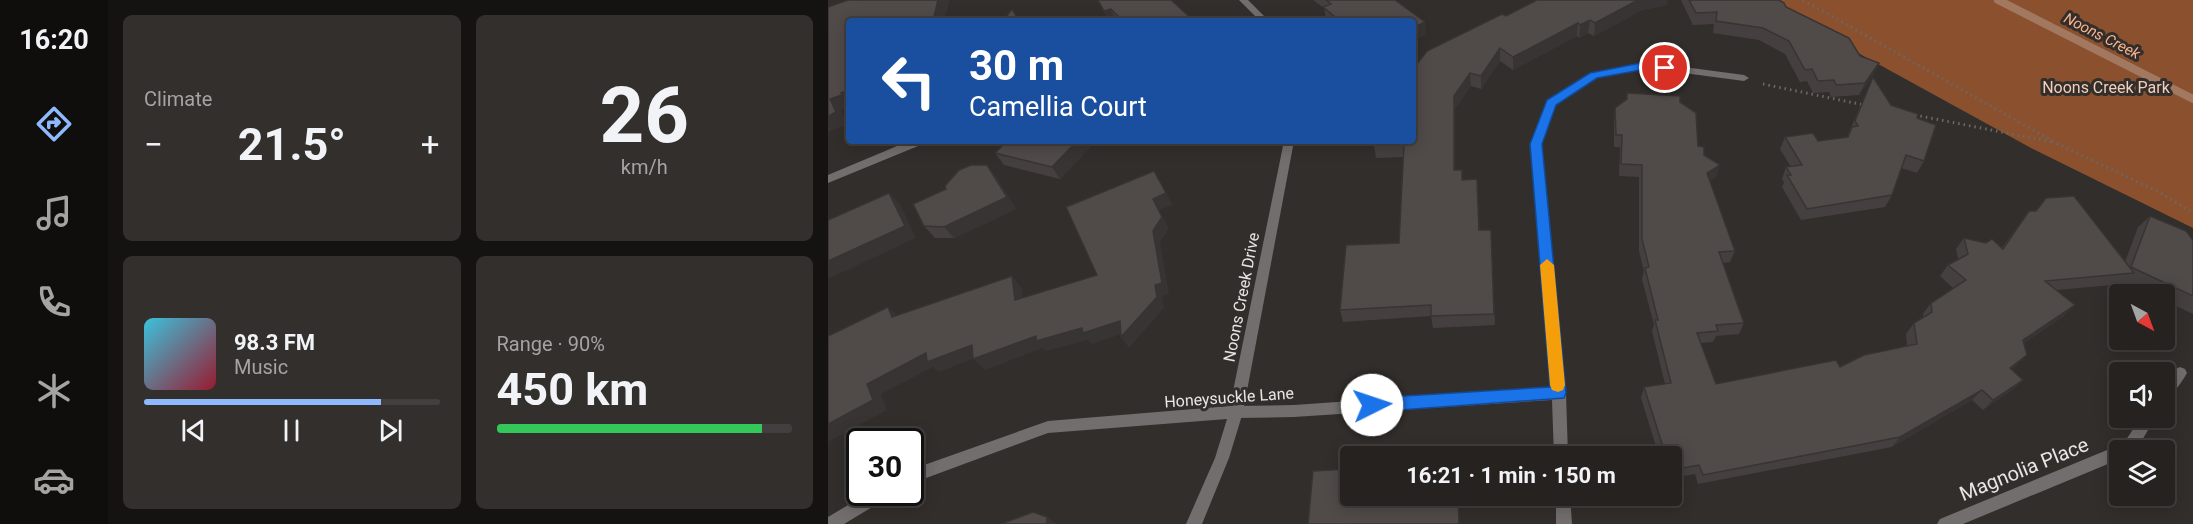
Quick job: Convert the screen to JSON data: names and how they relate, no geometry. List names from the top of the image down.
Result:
{
  "streets": {
    "street": ["Noons Creek Drive", "Honeysuckle Lane", "Magnolia Place"]
  },
  "crossings": [
    ["Noons Creek Drive", "Honeysuckle Lane"]
  ],
  "water": ["Noons Creek"],
  "parks": ["Noons Creek Park"],
  "north": "bottom right",
  "page": {
    "tabs": "16:20",
    "tile": [
      "Climate",
      ["26", "km/h"],
      ["Range · 90%", "450 km"]
    ],
    "turn": ["30 m", "Camellia Court"],
    "heat": ["−", "21.5°", "+"],
    "song": ["98.3 FM", "Music"],
    "limit": "30",
    "trip": "16:21 · 1 min · 150 m"
  }
}
